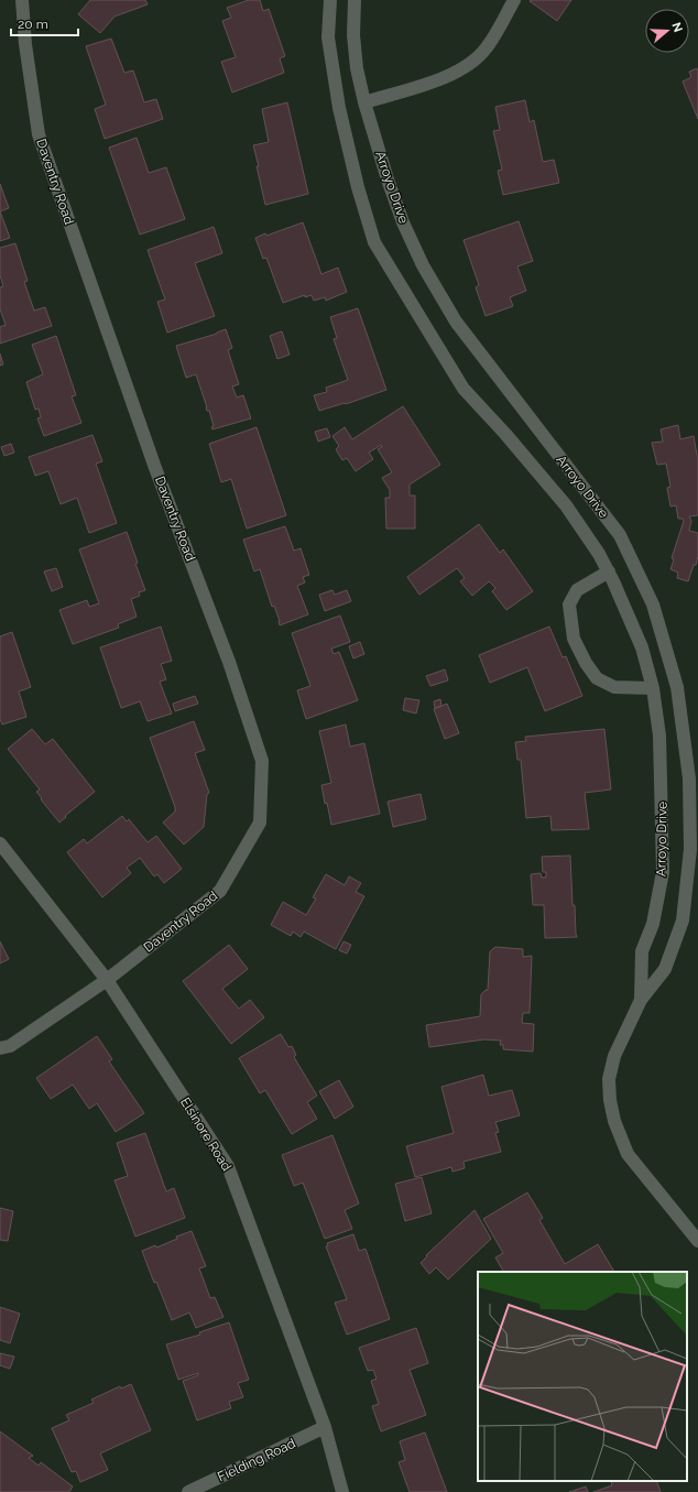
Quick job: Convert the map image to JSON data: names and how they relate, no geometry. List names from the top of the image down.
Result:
{
  "streets": {
    "street": [
      "Daventry Road",
      "Arroyo Drive",
      "Elsinore Road",
      "Fielding Road"
    ]
  },
  "crossings": [
    ["Daventry Road", "Elsinore Road"],
    ["Elsinore Road", "Fielding Road"]
  ],
  "scale_bar": "20 m",
  "north": "right"
}
